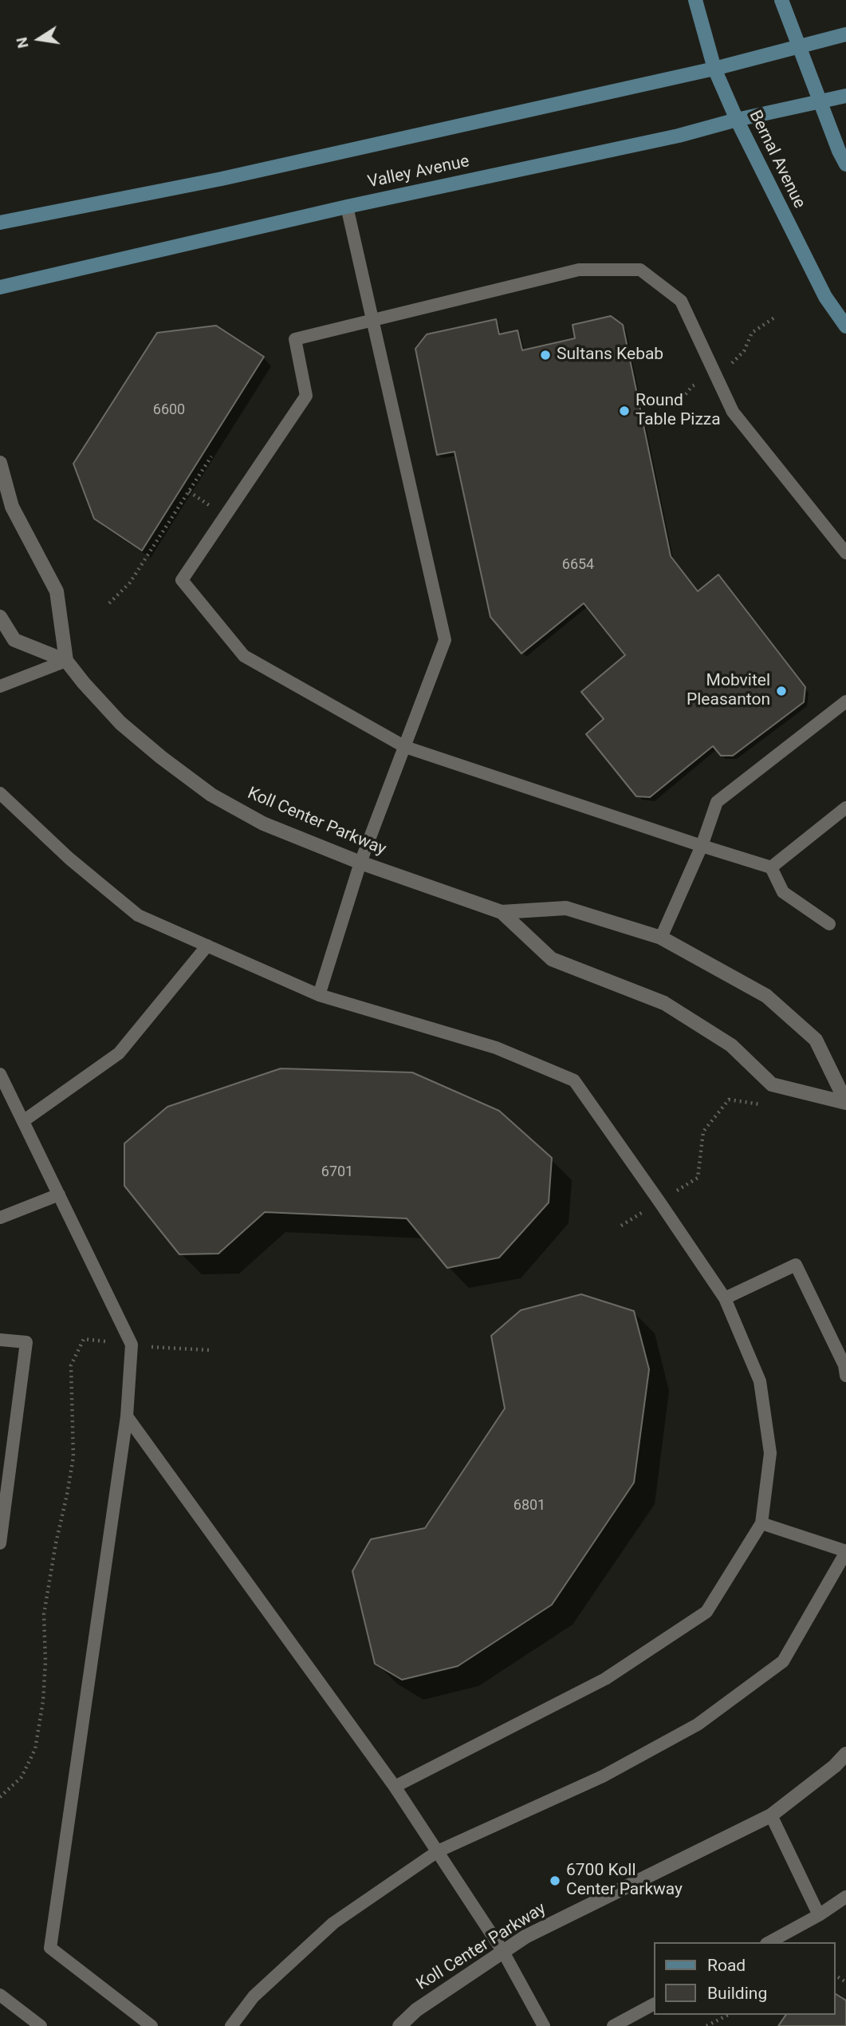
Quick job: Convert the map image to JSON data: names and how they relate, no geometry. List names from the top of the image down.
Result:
{
  "streets": {
    "main road": ["Bernal Avenue", "Valley Avenue"],
    "street": ["Koll Center Parkway"]
  },
  "crossings": [
    ["Bernal Avenue", "Valley Avenue"]
  ],
  "places": [
    "Sultans Kebab",
    "Round Table Pizza",
    "Mobvitel Pleasanton",
    "6700 Koll Center Parkway"
  ],
  "house_numbers": [
    "6600",
    "6654",
    "6701",
    "6801"
  ],
  "legend": ["Road", "Building"],
  "north": "left"
}
